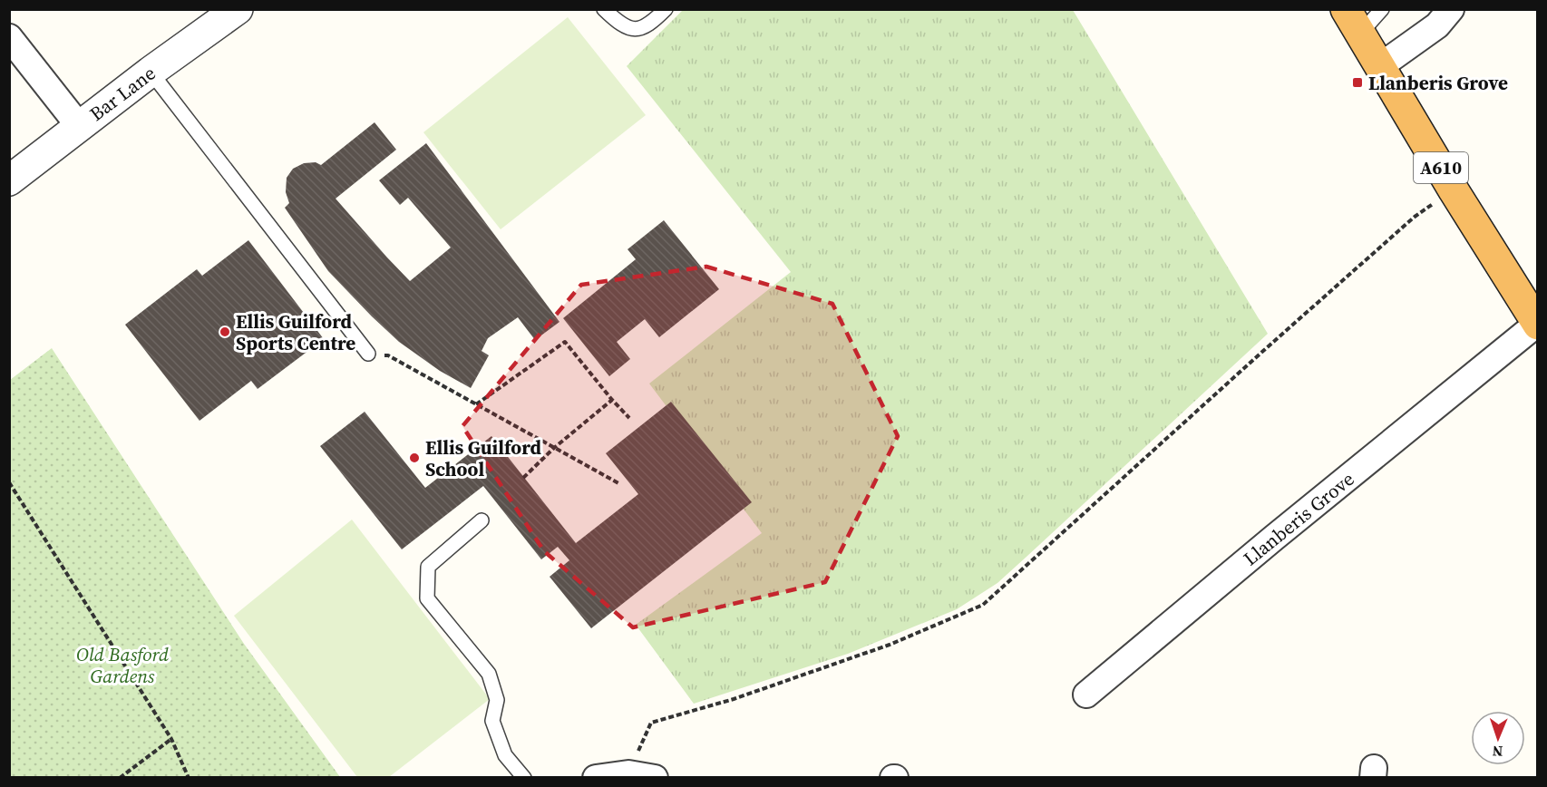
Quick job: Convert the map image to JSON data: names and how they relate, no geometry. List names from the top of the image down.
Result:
{
  "streets": {
    "highway": ["A610"],
    "street": ["Bar Lane", "Llanberis Grove"]
  },
  "crossings": [
    ["A610", "Llanberis Grove"]
  ],
  "parks": ["Old Basford Gardens"],
  "places": {
    "transit": ["Llanberis Grove"],
    "other": ["Ellis Guilford Sports Centre", "Ellis Guilford School"]
  },
  "north": "bottom"
}
